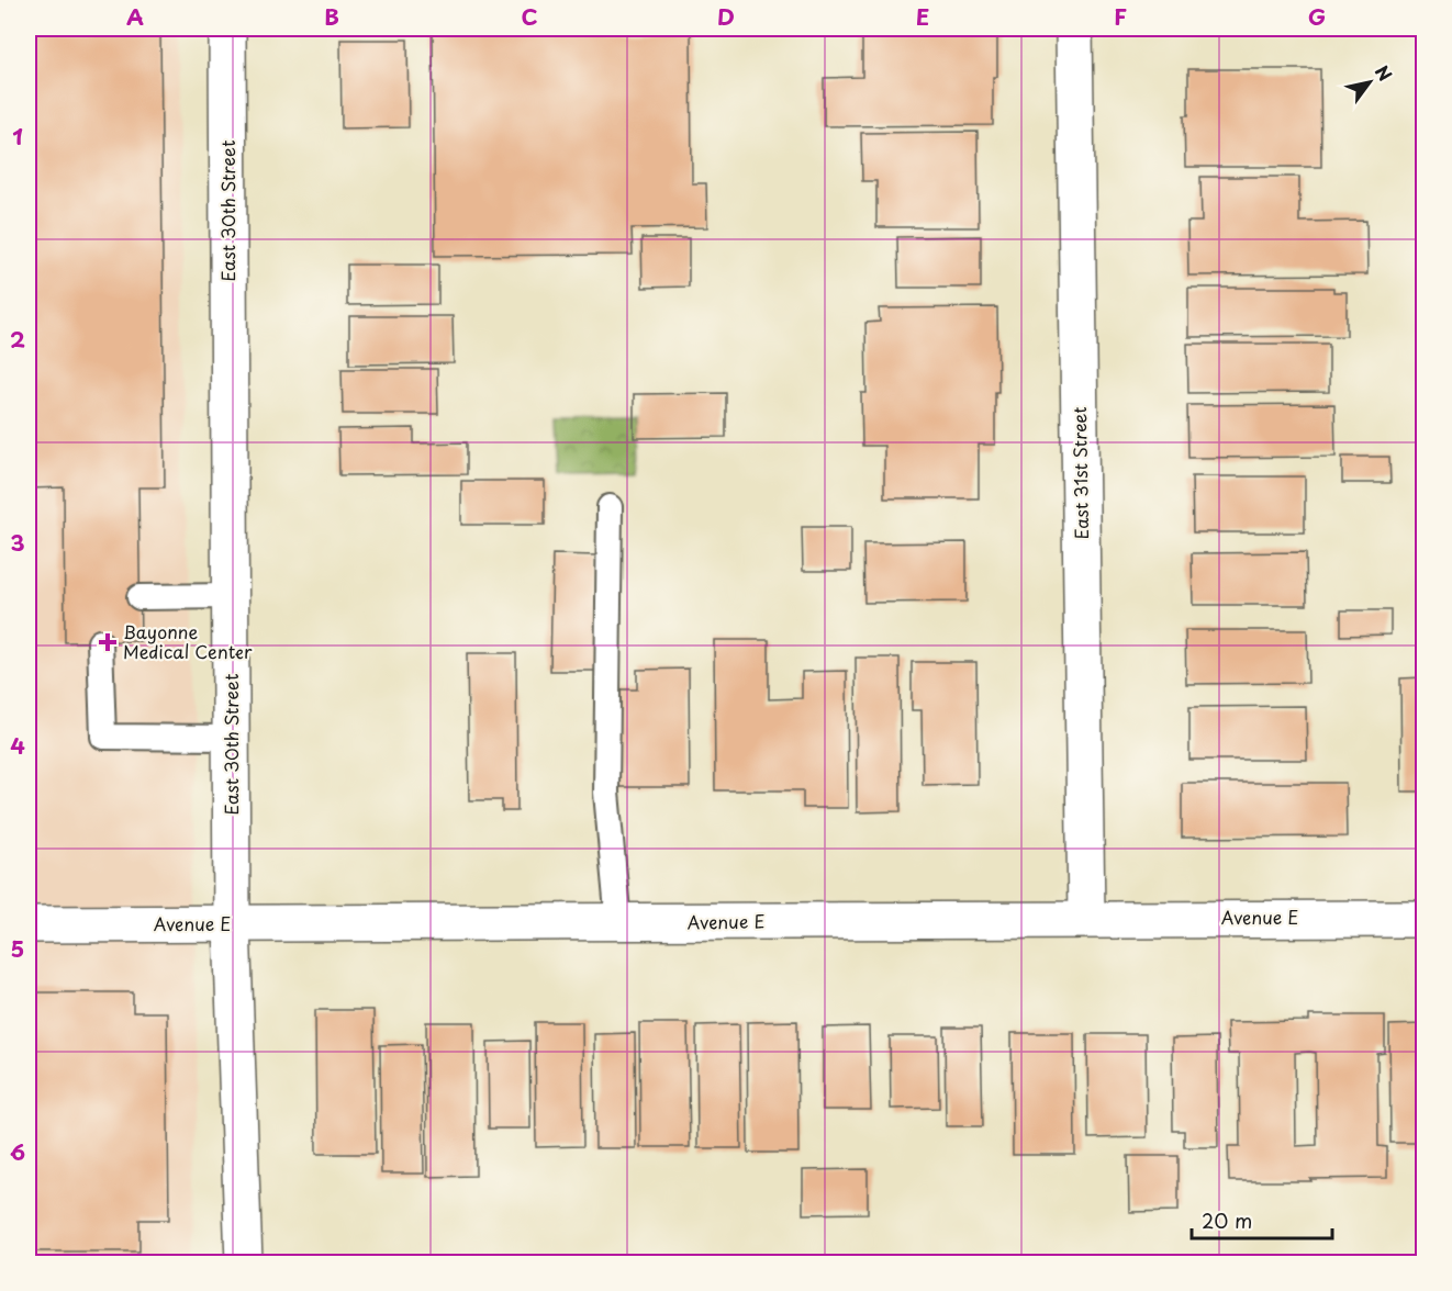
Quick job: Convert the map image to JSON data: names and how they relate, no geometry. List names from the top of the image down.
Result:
{
  "streets": {
    "street": ["East 30th Street", "East 31st Street", "Avenue E"]
  },
  "crossings": [
    ["East 30th Street", "Avenue E"],
    ["East 31st Street", "Avenue E"]
  ],
  "places": {
    "health": ["Bayonne Medical Center"]
  },
  "scale_bar": "20 m",
  "north": "top right",
  "grid": {
    "columns": [
      "A",
      "B",
      "C",
      "D",
      "E",
      "F",
      "G"
    ],
    "rows": [
      "1",
      "2",
      "3",
      "4",
      "5",
      "6"
    ]
  }
}
